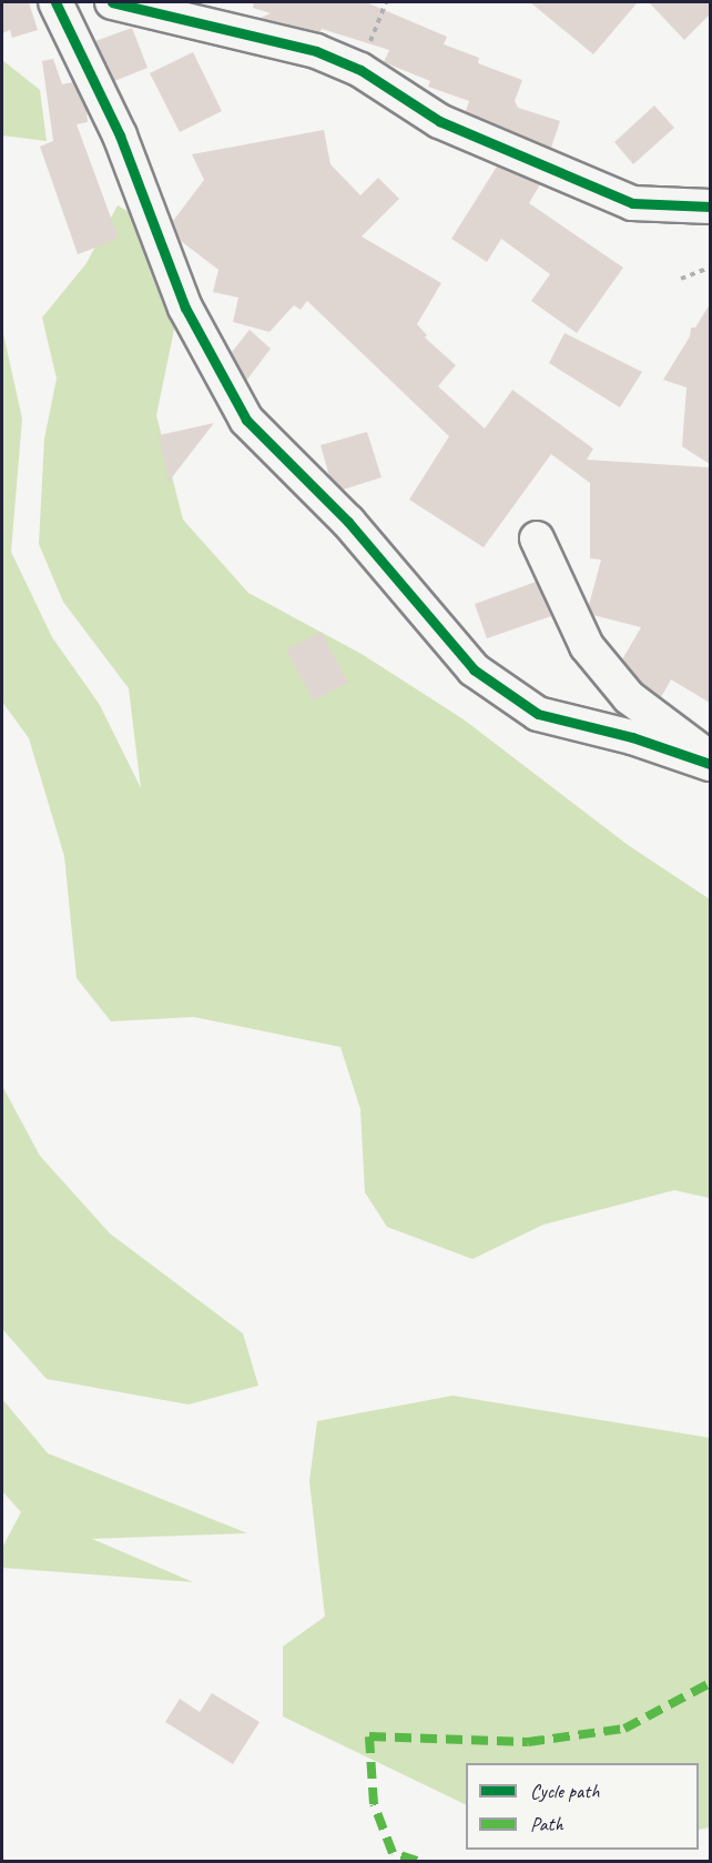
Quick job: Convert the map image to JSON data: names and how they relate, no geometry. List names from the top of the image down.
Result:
{
  "legend": ["Cycle path", "Path"]
}
